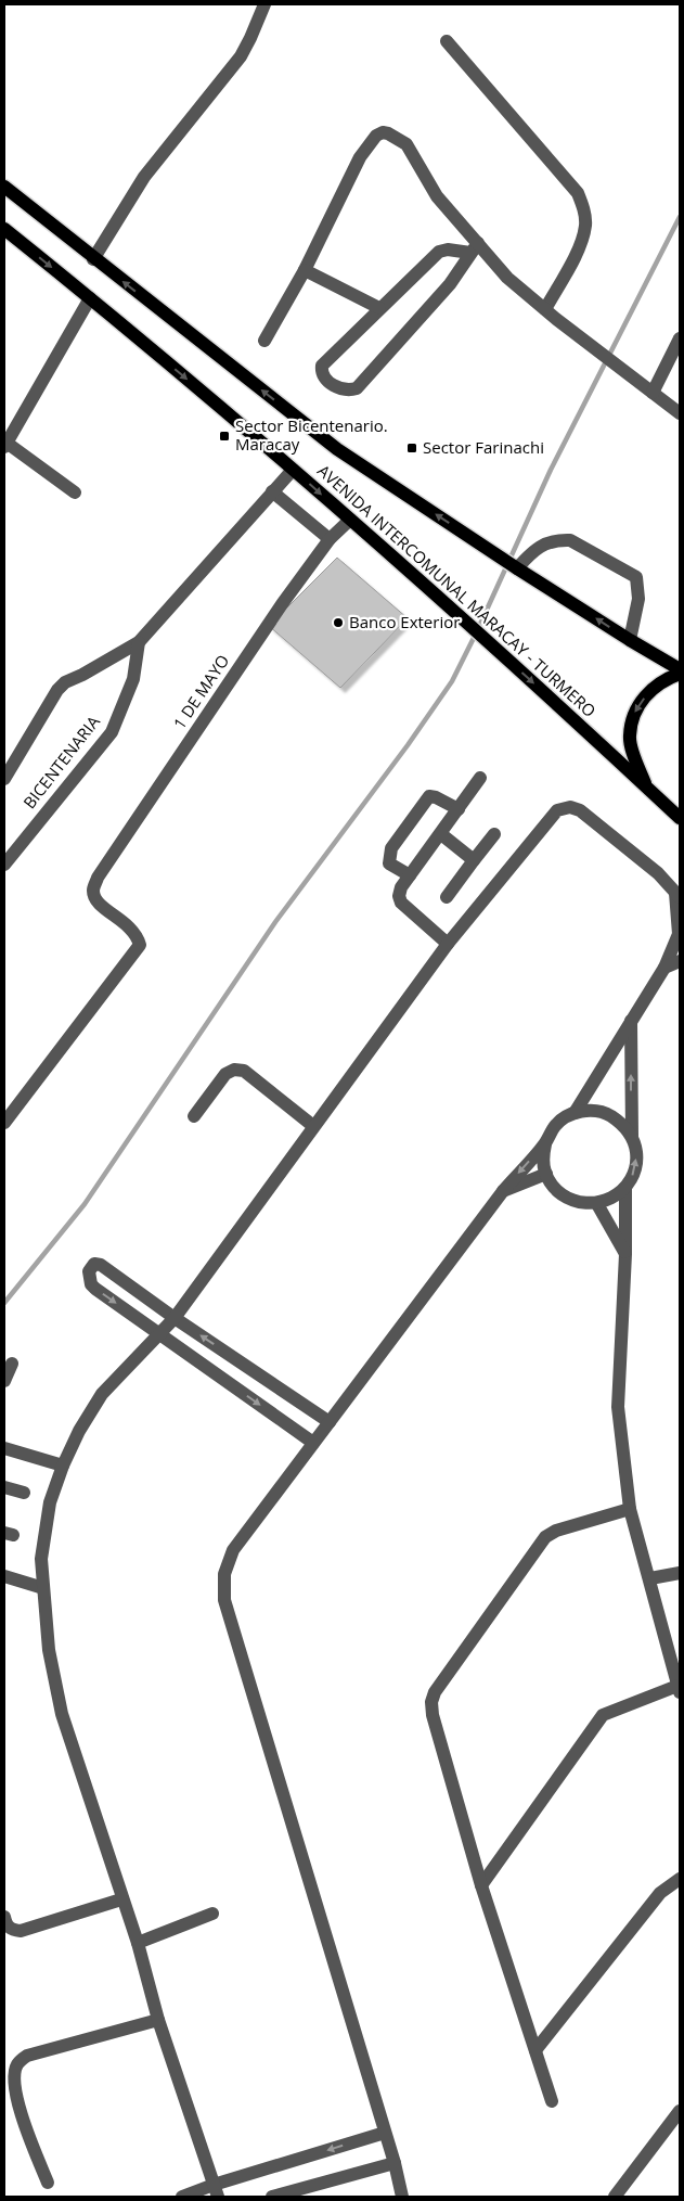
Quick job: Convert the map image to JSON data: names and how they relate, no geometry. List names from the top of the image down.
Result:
{
  "streets": {
    "main road": ["AVENIDA INTERCOMUNAL MARACAY - TURMERO"],
    "street": ["1 DE MAYO", "BICENTENARIA"]
  },
  "crossings": [
    ["AVENIDA INTERCOMUNAL MARACAY - TURMERO", "1 DE MAYO"]
  ],
  "places": {
    "transit": ["Sector Bicentenario. Maracay", "Sector Farinachi"],
    "other": ["Banco Exterior"]
  }
}
